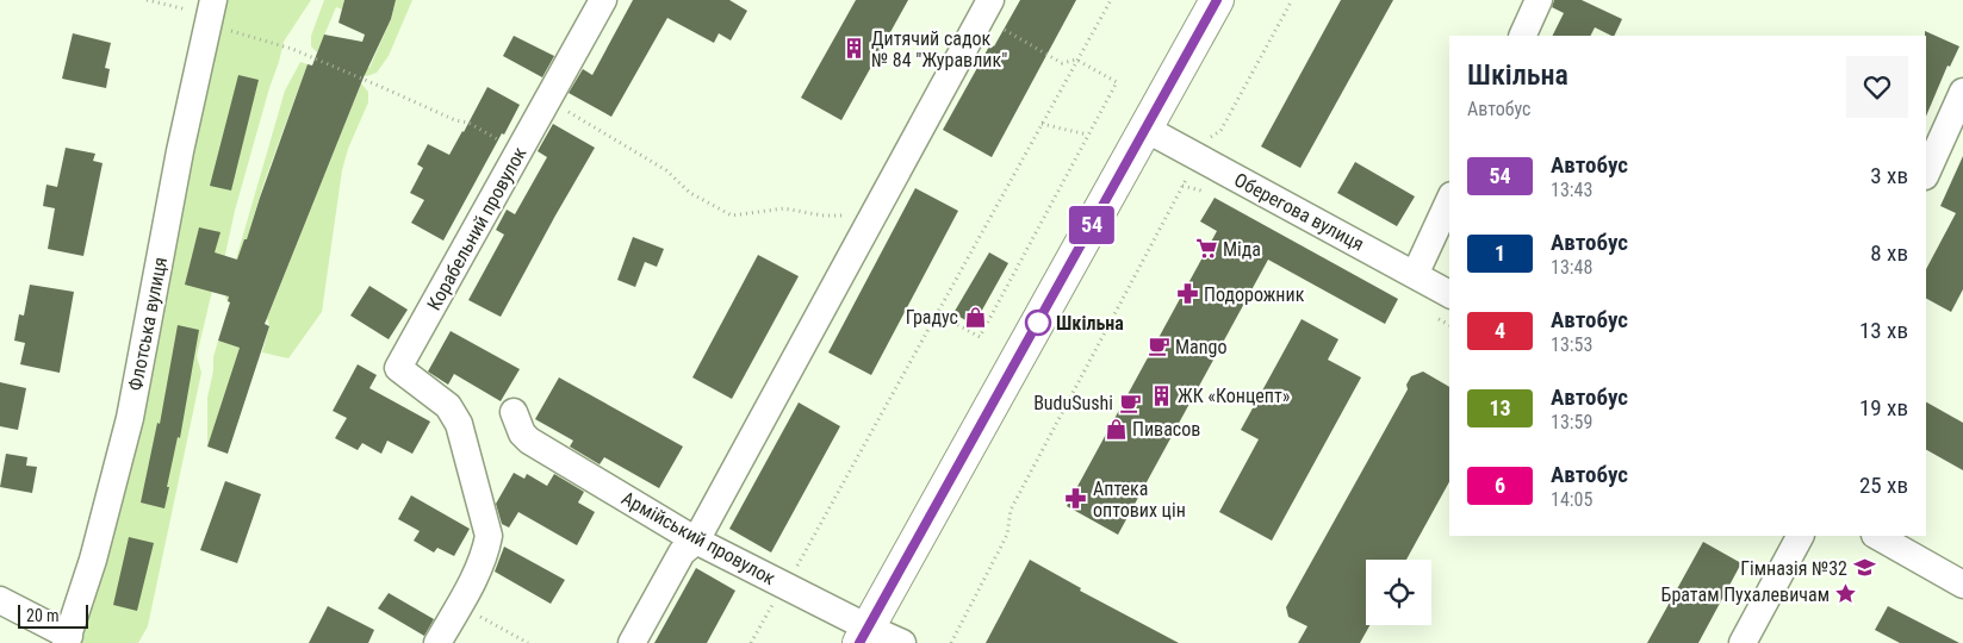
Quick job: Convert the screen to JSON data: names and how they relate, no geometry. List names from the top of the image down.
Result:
{
  "streets": {
    "street": [
      "Оберегова вулиця",
      "Корабельний провулок",
      "Флотська вулиця",
      "Армійський провулок"
    ]
  },
  "places": {
    "building": ["Дитячий садок № 84 \"Журавлик\"", "ЖК «Концепт»"],
    "supermarket": ["Міда"],
    "pharmacy": ["Подорожник", "Аптека оптових цін"],
    "shop": ["Градус", "Пивасов"],
    "other": ["Шкільна"],
    "cafe": ["Mango", "BuduSushi"],
    "school or university": ["Гімназія №32"],
    "place": ["Братам Пухалевичам"]
  },
  "lines": ["bus line 54"],
  "scale_bar": "20 m",
  "page": {
    "on_map": "54",
    "heading": ["Шкільна", "Автобус"],
    "list": [
      {
        "mark": "54",
        "name": "Автобус",
        "note": "13:43",
        "value": "3 хв"
      },
      {
        "mark": "1",
        "name": "Автобус",
        "note": "13:48",
        "value": "8 хв"
      },
      {
        "mark": "4",
        "name": "Автобус",
        "note": "13:53",
        "value": "13 хв"
      },
      {
        "mark": "13",
        "name": "Автобус",
        "note": "13:59",
        "value": "19 хв"
      },
      {
        "mark": "6",
        "name": "Автобус",
        "note": "14:05",
        "value": "25 хв"
      }
    ],
    "scale": "20 m"
  }
}
